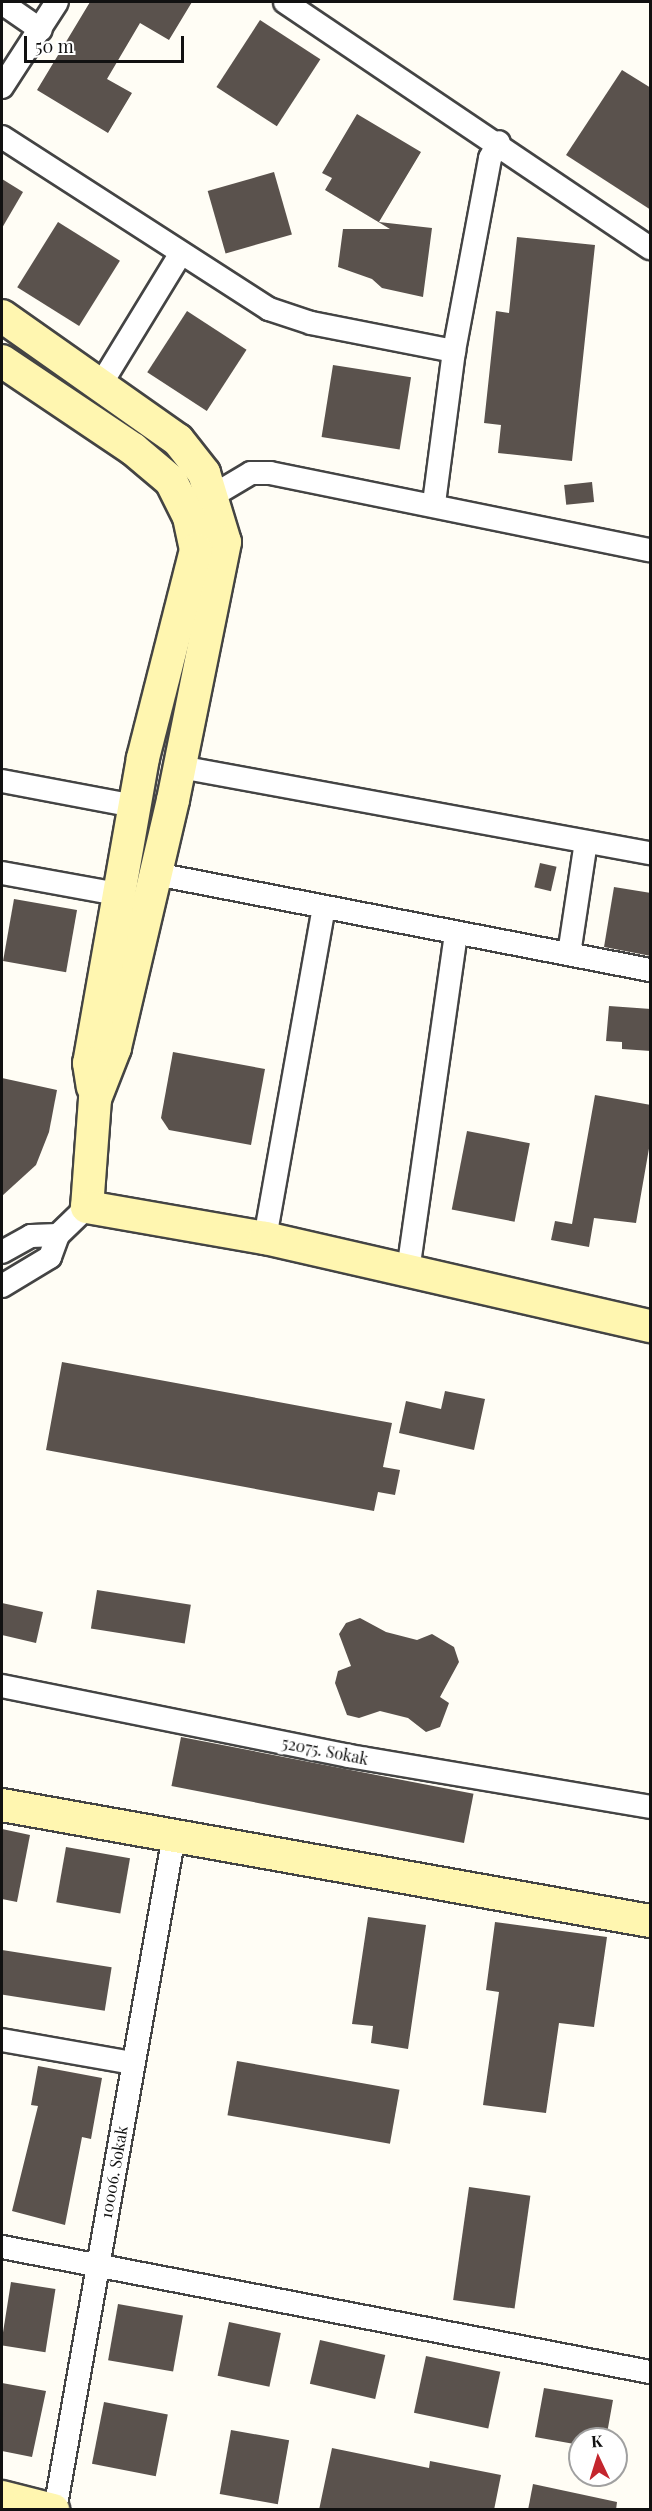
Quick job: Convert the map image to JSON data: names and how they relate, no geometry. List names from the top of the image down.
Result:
{
  "streets": {
    "street": ["52075. Sokak", "10006. Sokak"]
  },
  "scale_bar": "50 m",
  "north": "top"
}
